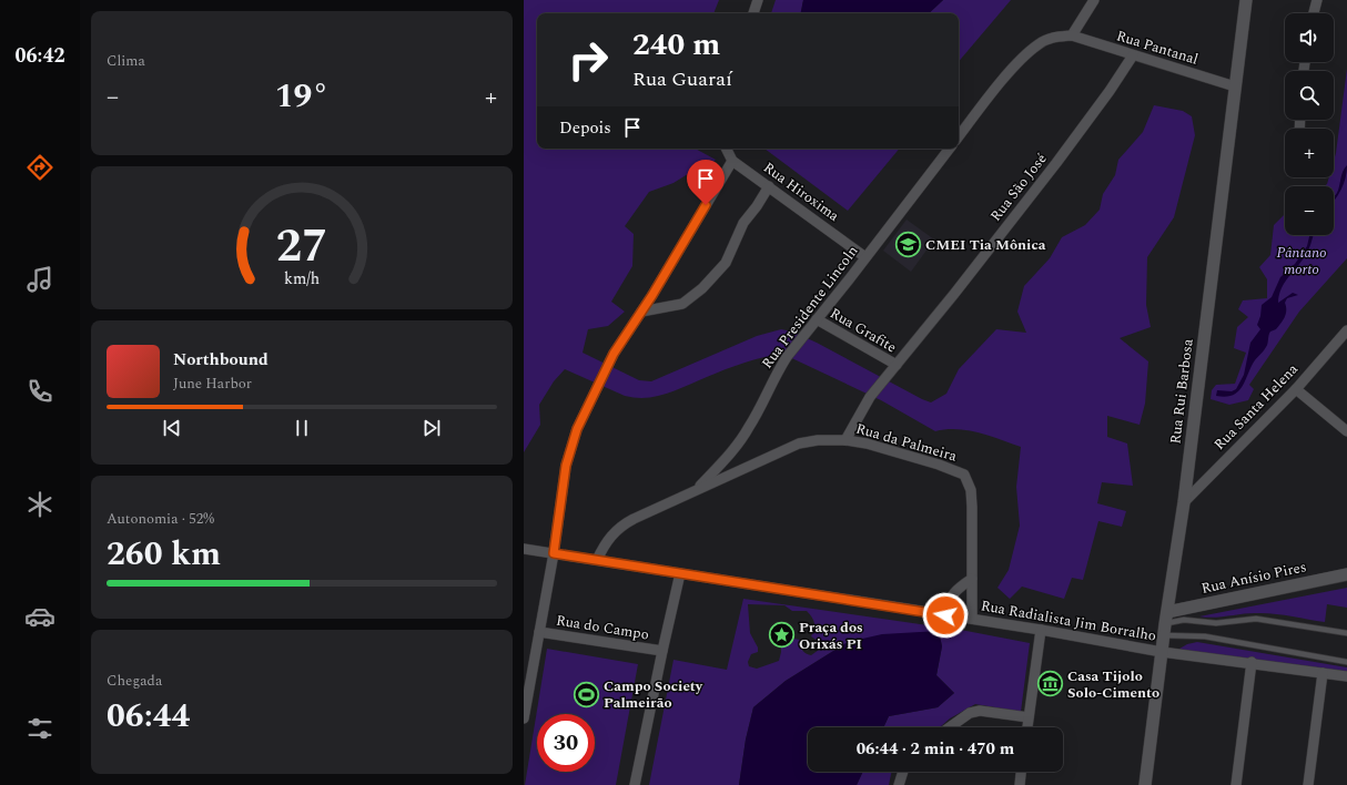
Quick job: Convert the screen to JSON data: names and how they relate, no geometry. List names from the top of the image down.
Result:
{
  "streets": {
    "street": [
      "Rua Pantanal",
      "Rua São José",
      "Rua Hiroxima",
      "Rua Presidente Lincoln",
      "Rua Grafite",
      "Rua Rui Barbosa",
      "Rua Santa Helena",
      "Rua da Palmeira",
      "Rua Anísio Pires",
      "Rua Radialista Jim Borralho",
      "Rua do Campo"
    ]
  },
  "crossings": [
    ["Rua Pantanal", "Rua São José"],
    ["Rua Pantanal", "Rua Rui Barbosa"],
    ["Rua São José", "Rua Grafite"],
    ["Rua São José", "Rua da Palmeira"],
    ["Rua Hiroxima", "Rua Presidente Lincoln"],
    ["Rua Presidente Lincoln", "Rua Grafite"],
    ["Rua Presidente Lincoln", "Rua da Palmeira"],
    ["Rua Rui Barbosa", "Rua Santa Helena"],
    ["Rua Rui Barbosa", "Rua Anísio Pires"],
    ["Rua Rui Barbosa", "Rua Radialista Jim Borralho"],
    ["Rua da Palmeira", "Rua Radialista Jim Borralho"]
  ],
  "parks": ["Pântano morto"],
  "places": {
    "school or university": ["CMEI Tia Mônica"],
    "place": ["Praça dos Orixás PI"],
    "museum": ["Casa Tijolo Solo-Cimento"],
    "sports": ["Campo Society Palmeirão"]
  },
  "page": {
    "tabs": "06:42",
    "tile": [
      "Clima",
      ["Autonomia · 52%", "260 km"],
      ["Chegada", "06:44"]
    ],
    "map_buttons": ["+", "−"],
    "turn": ["240 m", "Rua Guaraí"],
    "heat": ["−", "19°", "+"],
    "then": "Depois",
    "song": ["Northbound", "June Harbor"],
    "limit": "30",
    "trip": "06:44 · 2 min · 470 m",
    "gauge": ["27", "km/h"]
  }
}
